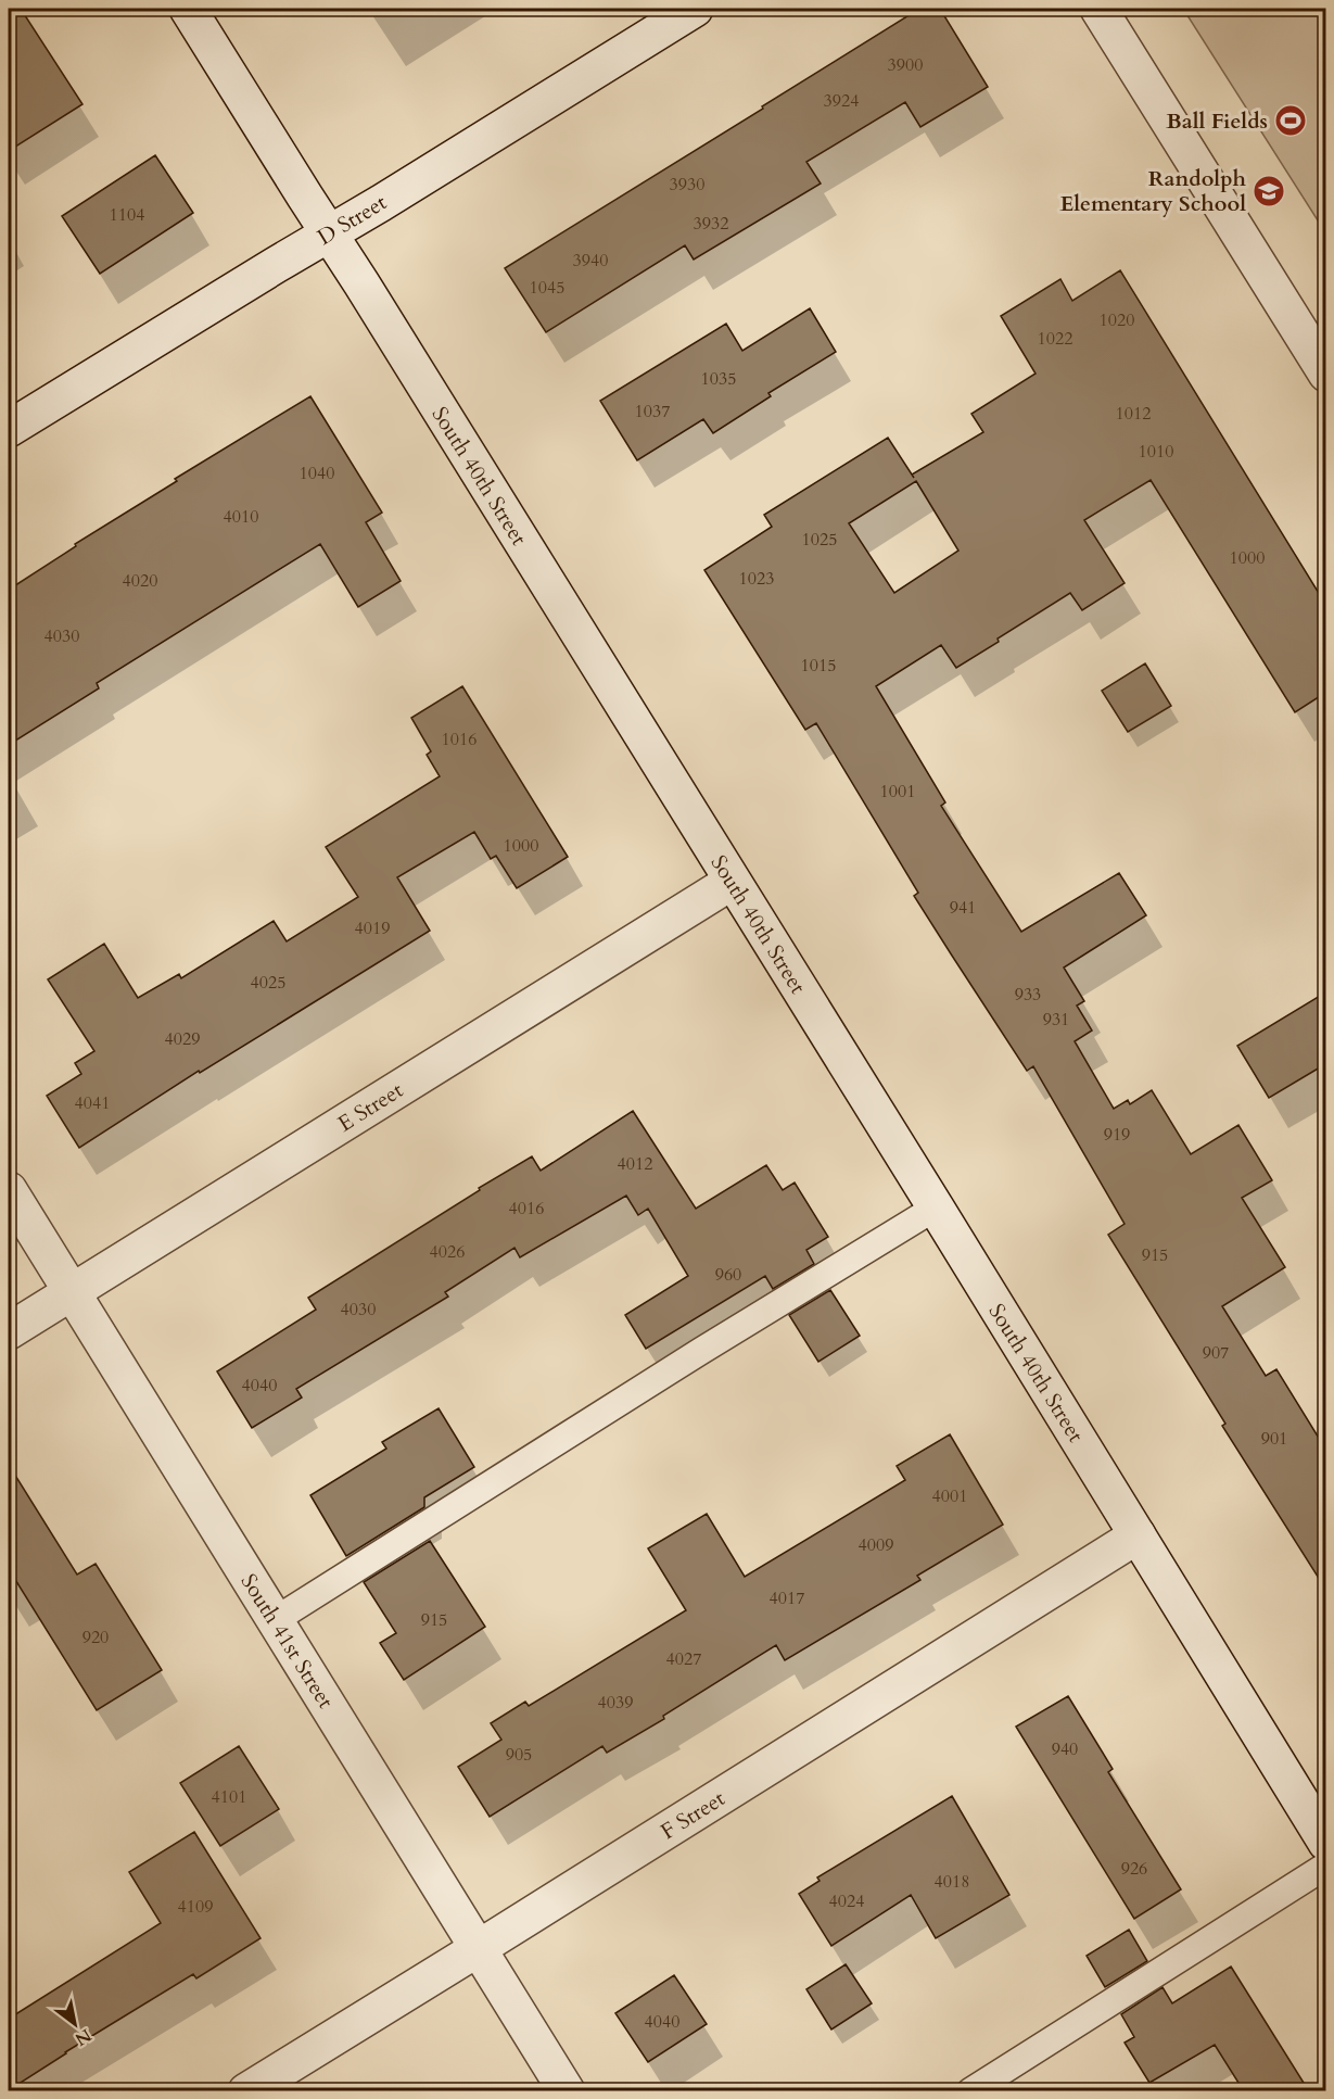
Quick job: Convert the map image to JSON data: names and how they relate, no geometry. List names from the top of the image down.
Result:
{
  "streets": {
    "street": [
      "D Street",
      "South 40th Street",
      "E Street",
      "South 41st Street",
      "F Street"
    ]
  },
  "crossings": [
    ["D Street", "South 40th Street"],
    ["South 40th Street", "E Street"],
    ["South 40th Street", "F Street"],
    ["E Street", "South 41st Street"],
    ["South 41st Street", "F Street"]
  ],
  "places": {
    "sports": ["Ball Fields"],
    "school or university": ["Randolph Elementary School"]
  },
  "house_numbers": [
    "3900",
    "3924",
    "3930",
    "1104",
    "3932",
    "3940",
    "1045",
    "1020",
    "1022",
    "1035",
    "1037",
    "1012",
    "1010",
    "1040",
    "4010",
    "1025",
    "1000",
    "1023",
    "4020",
    "4030",
    "1015",
    "1016",
    "1001",
    "1000",
    "941",
    "4019",
    "4025",
    "933",
    "931",
    "4029",
    "4041",
    "919",
    "4012",
    "4016",
    "4026",
    "915",
    "960",
    "4030",
    "907",
    "4040",
    "901",
    "4001",
    "4009",
    "4017",
    "915",
    "920",
    "4027",
    "4039",
    "940",
    "905",
    "4101",
    "926",
    "4018",
    "4024",
    "4109",
    "4040"
  ],
  "north": "bottom right"
}
